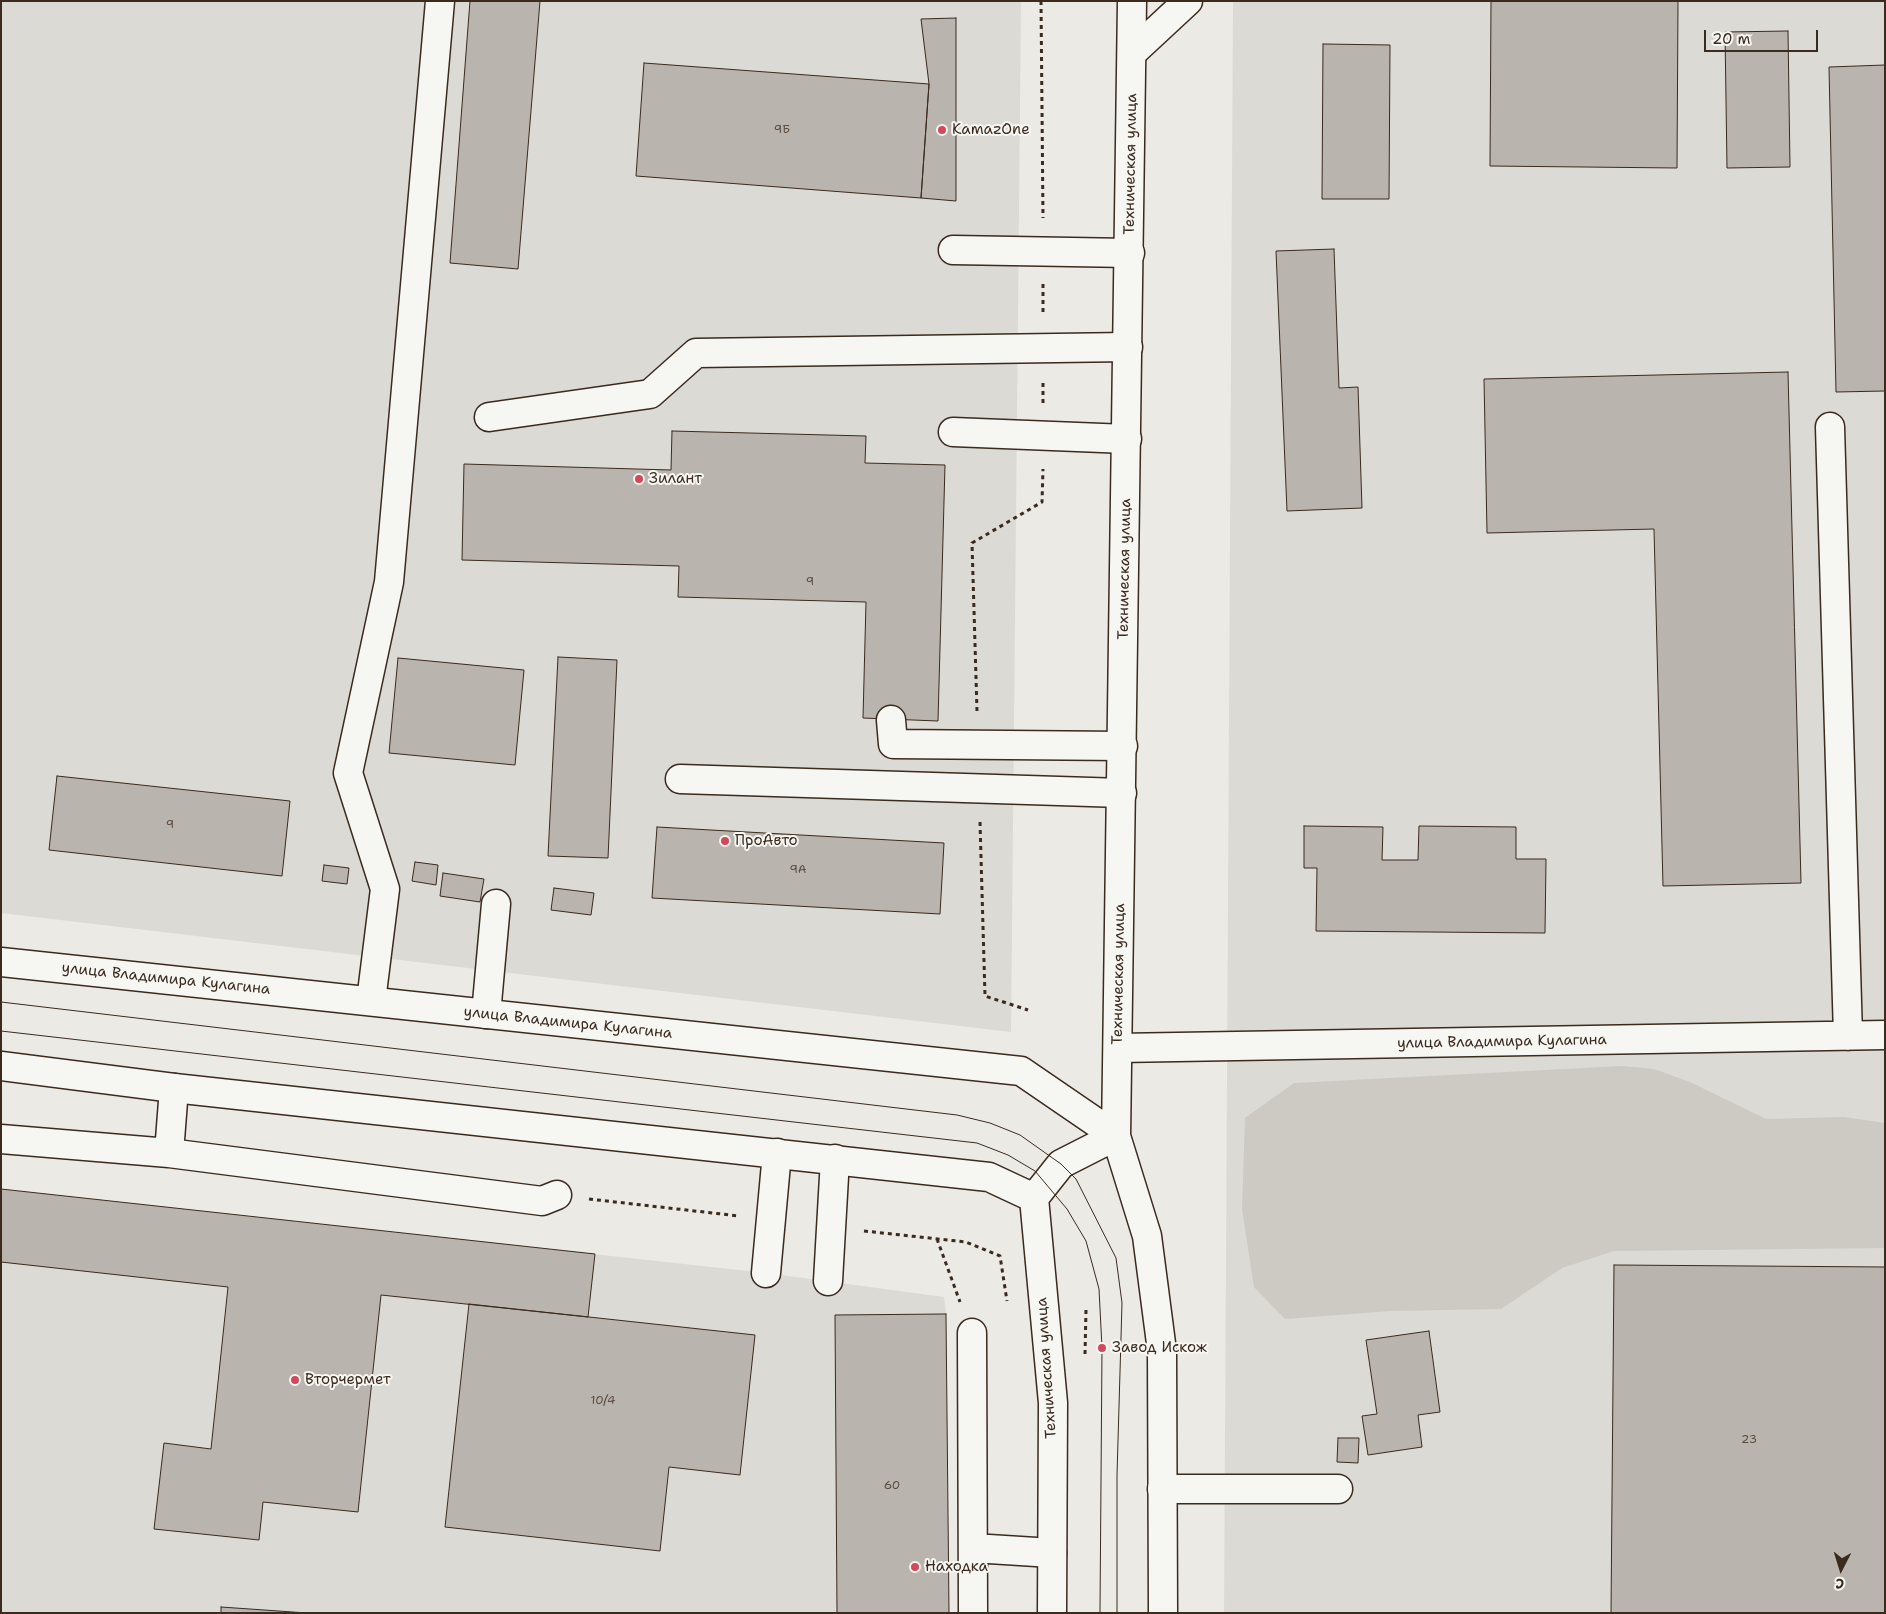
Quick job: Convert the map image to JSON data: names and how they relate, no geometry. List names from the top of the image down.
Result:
{
  "streets": {
    "main road": ["Техническая улица", "улица Владимира Кулагина"]
  },
  "crossings": [
    ["Техническая улица", "улица Владимира Кулагина"]
  ],
  "places": [
    "KamazOne",
    "Зилант",
    "ПроАвто",
    "Завод Искож",
    "Вторчермет",
    "Находка"
  ],
  "house_numbers": [
    "9Б",
    "9",
    "9",
    "9А",
    "10/4",
    "23",
    "60"
  ],
  "scale_bar": "20 m",
  "north": "bottom"
}
